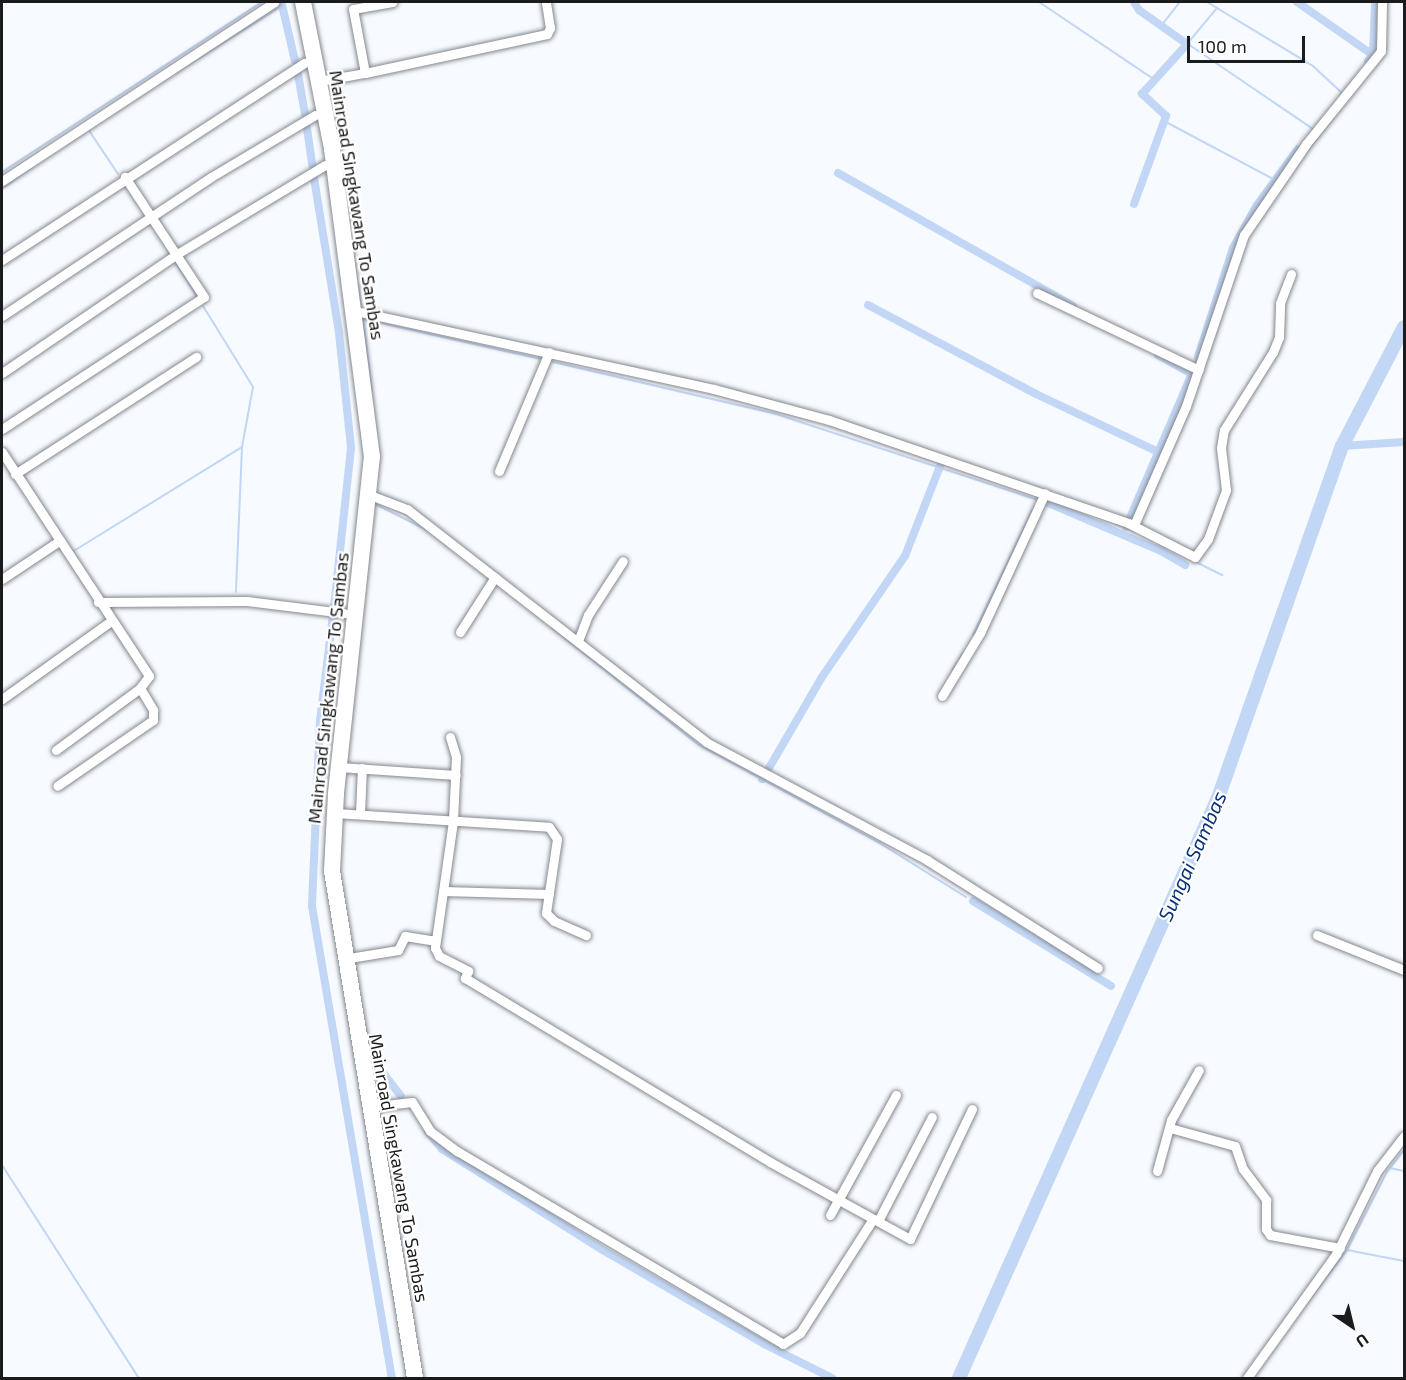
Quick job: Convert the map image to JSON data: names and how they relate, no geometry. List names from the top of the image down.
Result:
{
  "streets": {
    "highway": ["Mainroad Singkawang To Sambas"]
  },
  "water": ["Sungai Sambas"],
  "scale_bar": "100 m",
  "north": "bottom right"
}
